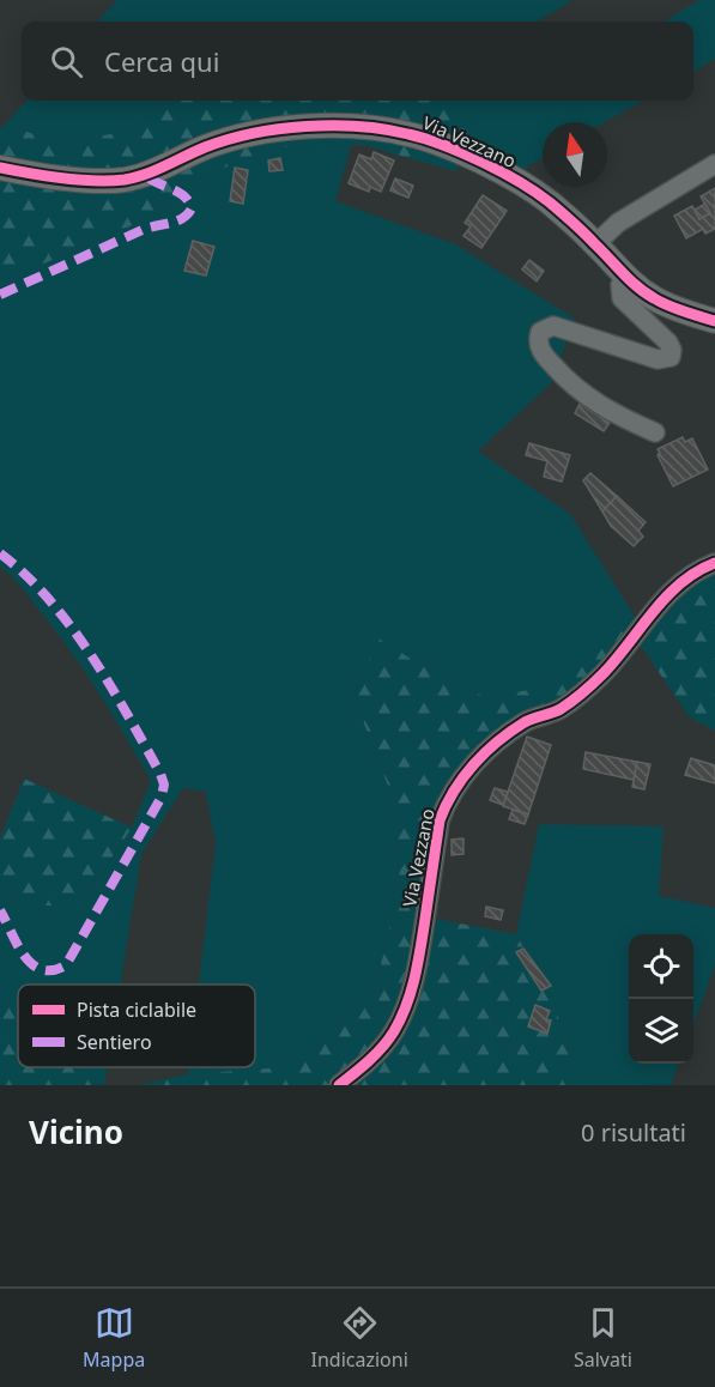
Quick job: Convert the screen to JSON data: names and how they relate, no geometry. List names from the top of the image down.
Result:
{
  "streets": {
    "street": ["Via Vezzano"]
  },
  "legend": ["Pista ciclabile", "Sentiero"],
  "north": "top",
  "page": {
    "search": "Cerca qui",
    "heading": ["Vicino", "0 risultati"],
    "nav": ["Mappa", "Indicazioni", "Salvati"]
  }
}
